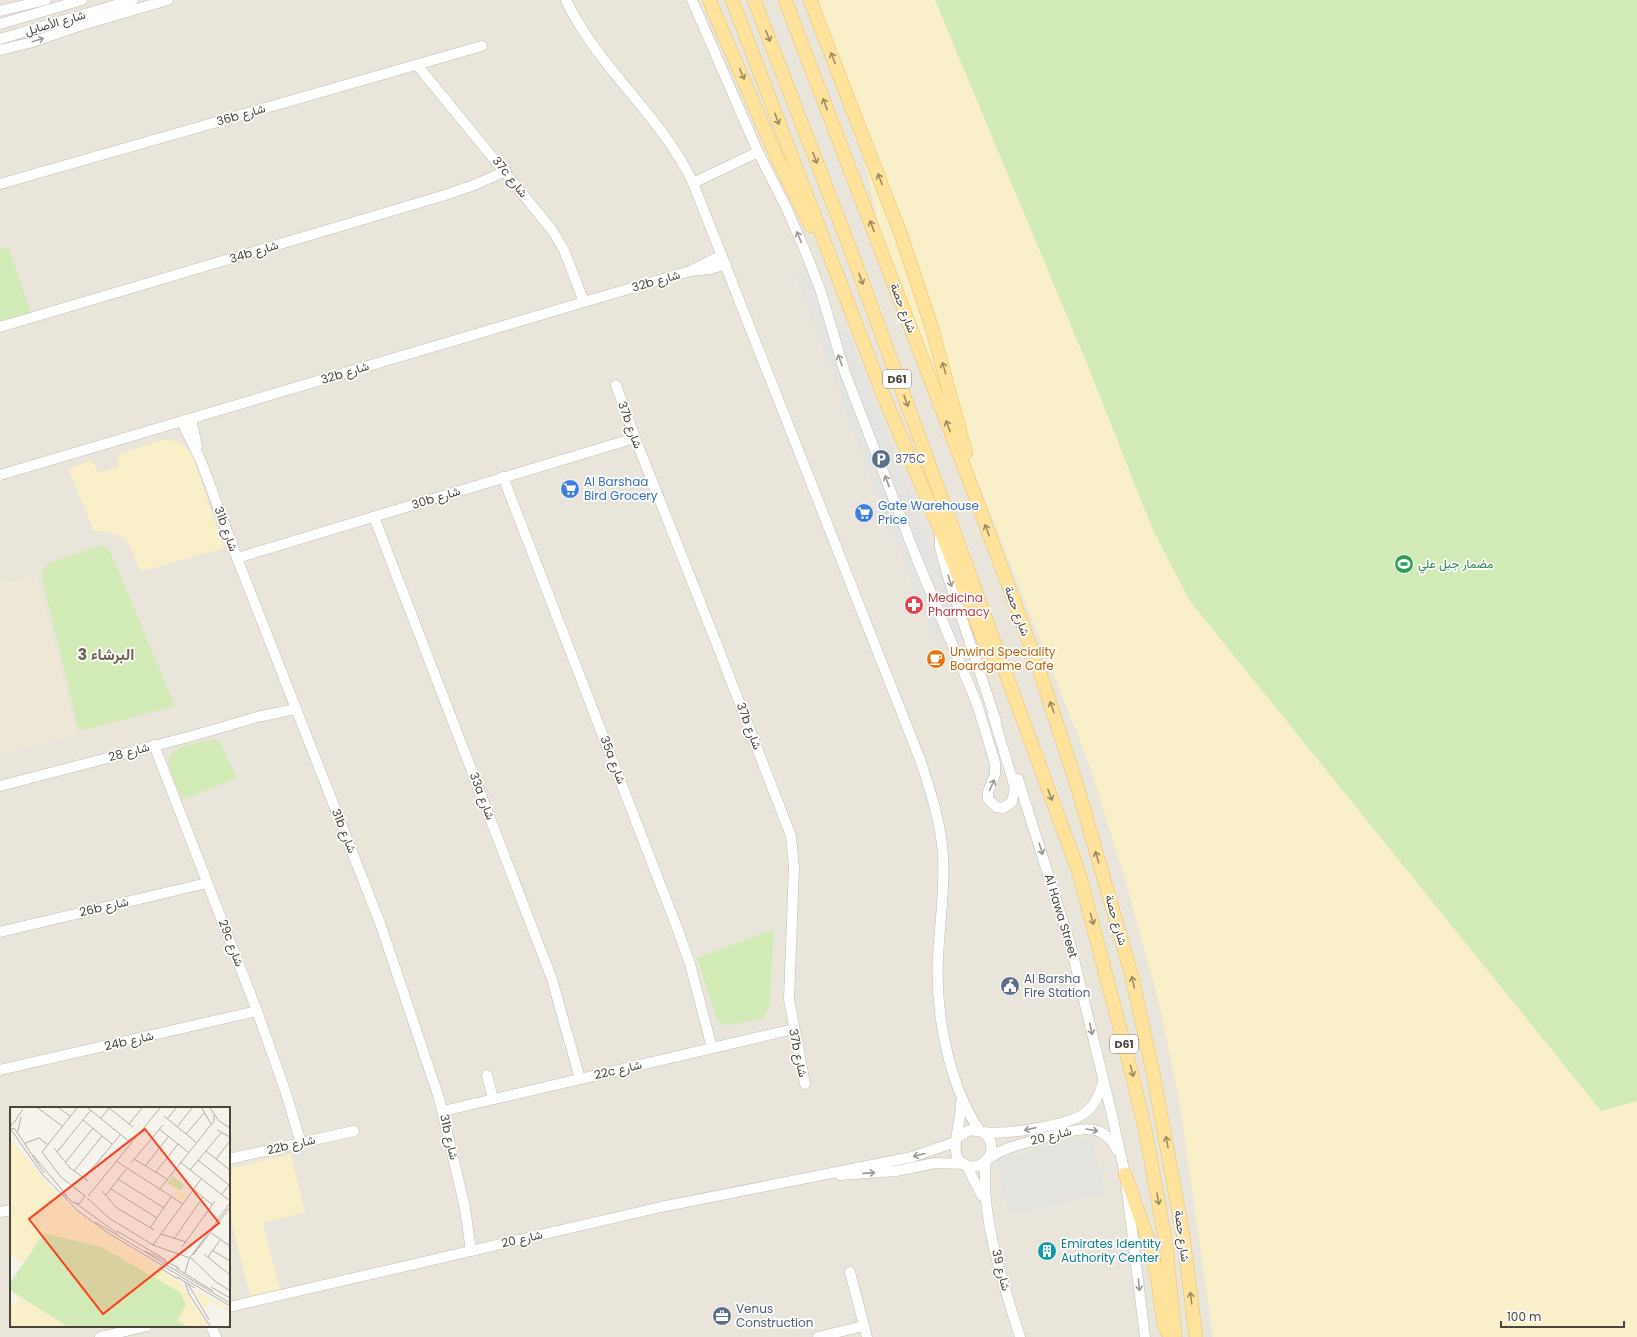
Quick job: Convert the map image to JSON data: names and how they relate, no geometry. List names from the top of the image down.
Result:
{
  "streets": {
    "main road": ["شارع حصة", "D61"],
    "street": [
      "شارع الأصايل",
      "36b شارع",
      "37c شارع",
      "34b شارع",
      "32b شارع",
      "37b شارع",
      "30b شارع",
      "31b شارع",
      "شارع 28",
      "35a شارع",
      "33a شارع",
      "26b شارع",
      "Al Hawa Street",
      "29c شارع",
      "24b شارع",
      "22c شارع",
      "شارع 20",
      "22b شارع",
      "شارع 39"
    ]
  },
  "crossings": [
    ["36b شارع", "37c شارع"],
    ["37c شارع", "34b شارع"],
    ["37c شارع", "32b شارع"],
    ["32b شارع", "31b شارع"],
    ["شارع حصة", "D61"],
    ["شارع حصة", "Al Hawa Street"],
    ["37b شارع", "30b شارع"],
    ["37b شارع", "22c شارع"],
    ["30b شارع", "31b شارع"],
    ["30b شارع", "35a شارع"],
    ["30b شارع", "33a شارع"],
    ["31b شارع", "شارع 28"],
    ["31b شارع", "22c شارع"],
    ["31b شارع", "شارع 20"],
    ["شارع 28", "29c شارع"],
    ["35a شارع", "22c شارع"],
    ["33a شارع", "22c شارع"],
    ["26b شارع", "29c شارع"],
    ["Al Hawa Street", "شارع 20"],
    ["29c شارع", "24b شارع"],
    ["29c شارع", "22b شارع"],
    ["شارع 20", "شارع 39"]
  ],
  "one_way": ["Al Hawa Street"],
  "districts": ["البرشاء 3"],
  "places": {
    "parking": ["375C"],
    "supermarket": ["Al Barshaa Bird Grocery", "Gate Warehouse Price"],
    "sports": ["مضمار جبل علي"],
    "pharmacy": ["Medicina Pharmacy"],
    "cafe": ["Unwind Speciality Boardgame Cafe"],
    "public building": ["Al Barsha Fire Station"],
    "building": ["Emirates Identity Authority Center"],
    "office": ["Venus Construction"]
  },
  "scale_bar": "100 m"
}
